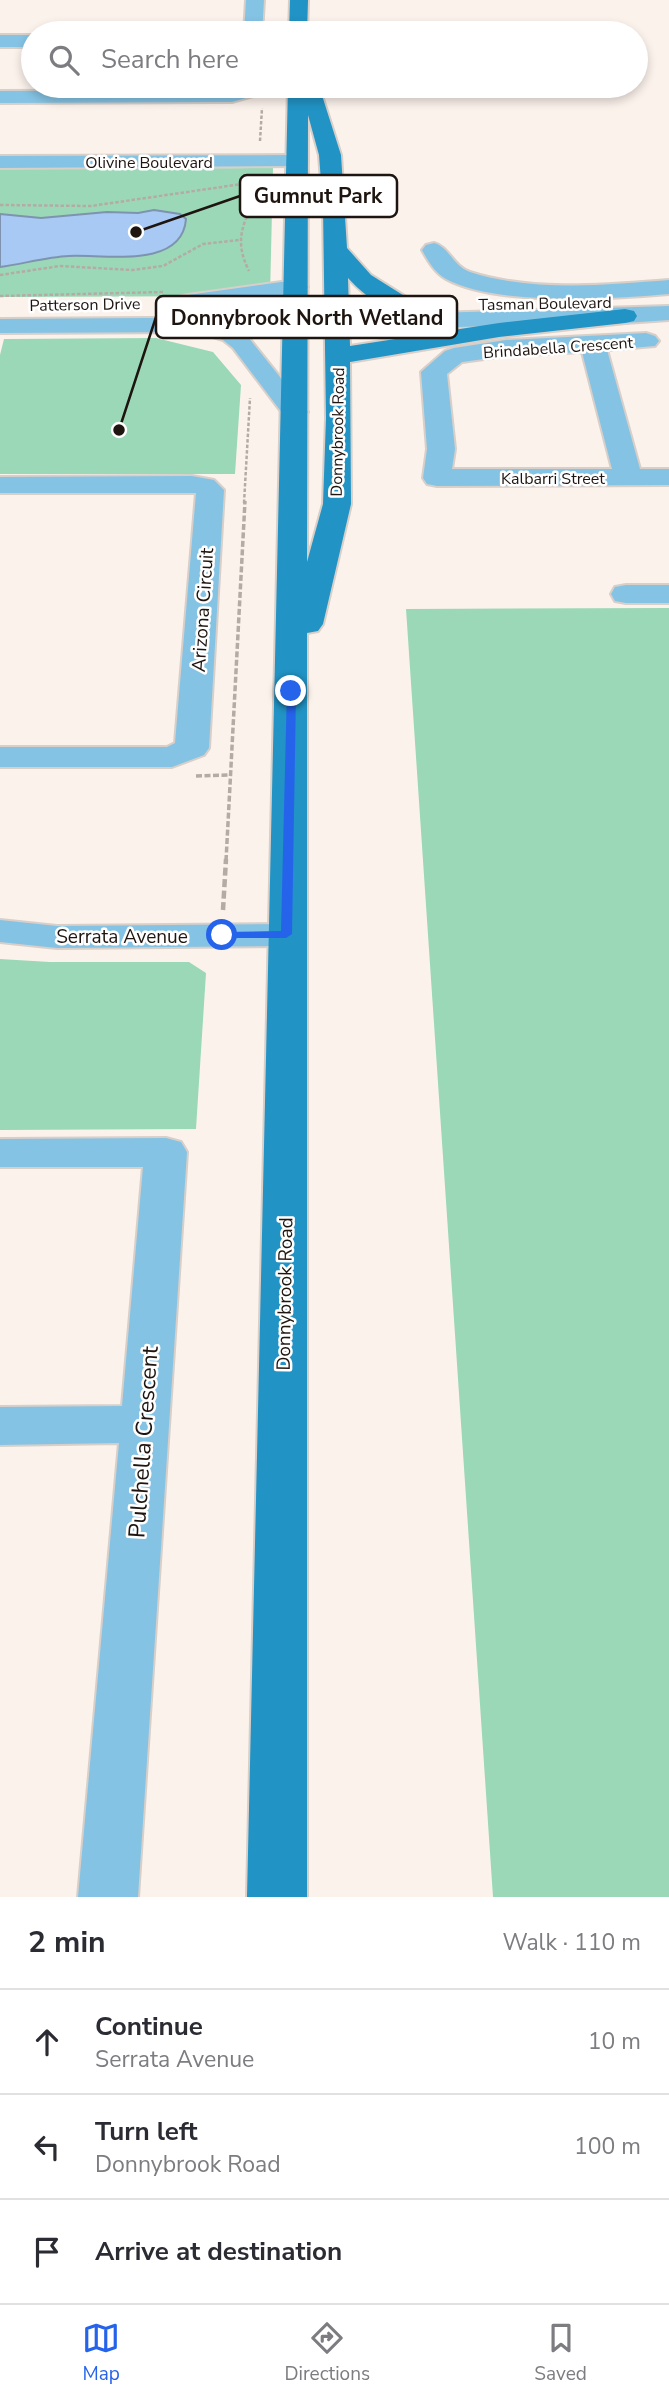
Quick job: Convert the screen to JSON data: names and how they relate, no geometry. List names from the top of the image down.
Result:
{
  "streets": {
    "main road": ["Donnybrook Road"],
    "street": [
      "Olivine Boulevard",
      "Tasman Boulevard",
      "Patterson Drive",
      "Brindabella Crescent",
      "Kalbarri Street",
      "Arizona Circuit",
      "Serrata Avenue",
      "Pulchella Crescent"
    ]
  },
  "crossings": [
    ["Olivine Boulevard", "Donnybrook Road"],
    ["Tasman Boulevard", "Donnybrook Road"],
    ["Patterson Drive", "Donnybrook Road"],
    ["Brindabella Crescent", "Kalbarri Street"],
    ["Donnybrook Road", "Serrata Avenue"]
  ],
  "places": ["Gumnut Park", "Donnybrook North Wetland"],
  "page": {
    "search": "Search here",
    "heading": ["2 min", "Walk · 110 m"],
    "list": [
      ["Continue", "Serrata Avenue", "10 m"],
      ["Turn left", "Donnybrook Road", "100 m"],
      "Arrive at destination"
    ],
    "nav": ["Map", "Directions", "Saved"]
  }
}
